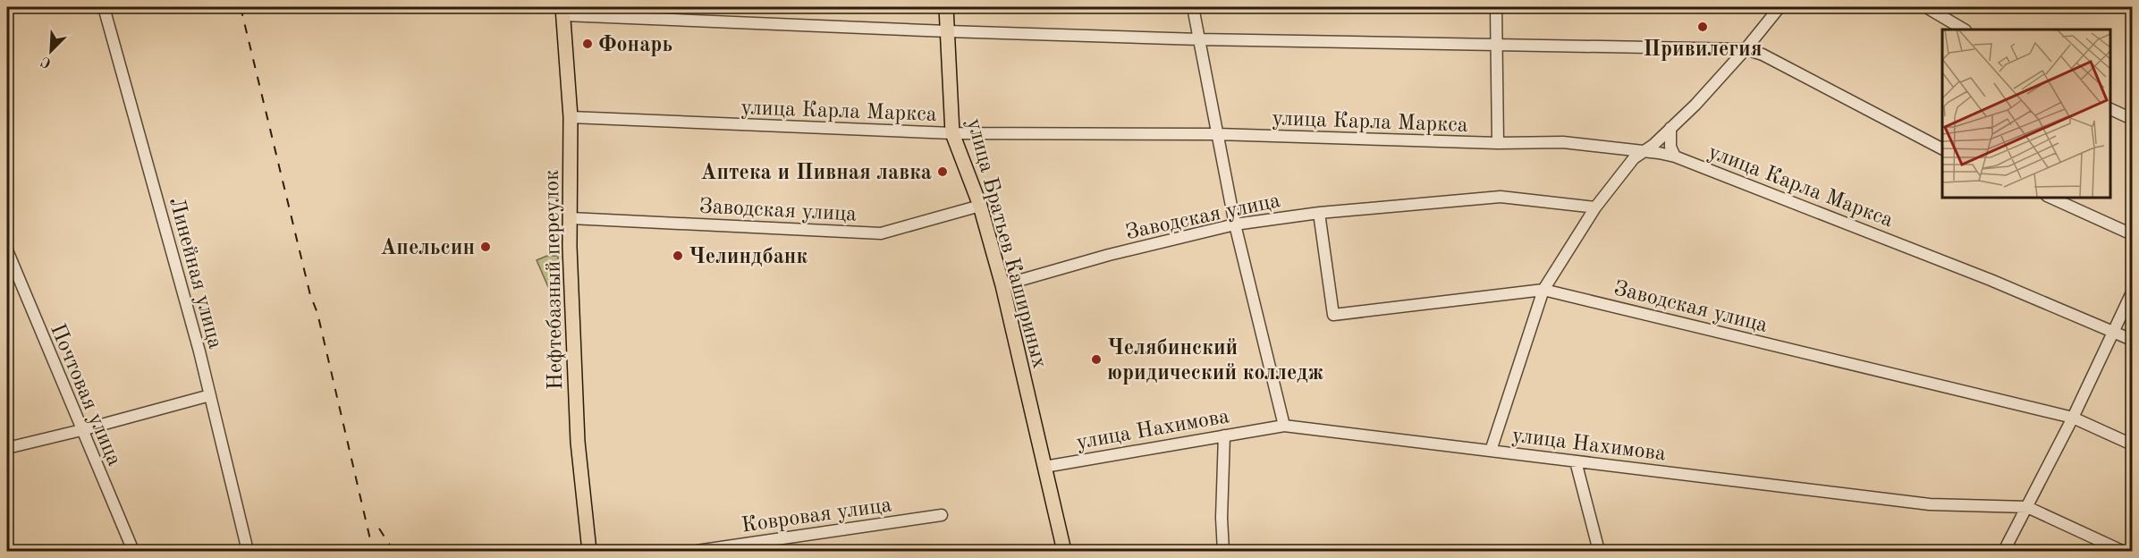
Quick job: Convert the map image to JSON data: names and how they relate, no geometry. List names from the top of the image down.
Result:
{
  "streets": {
    "main road": ["улица Братьев Кашириных", "Нефтебазный переулок"],
    "street": [
      "улица Карла Маркса",
      "Заводская улица",
      "Линейная улица",
      "Почтовая улица",
      "улица Нахимова",
      "Ковровая улица"
    ]
  },
  "crossings": [
    ["улица Карла Маркса", "улица Братьев Кашириных"],
    ["улица Карла Маркса", "Нефтебазный переулок"],
    ["Заводская улица", "улица Братьев Кашириных"],
    ["Заводская улица", "Нефтебазный переулок"],
    ["улица Братьев Кашириных", "улица Нахимова"]
  ],
  "places": [
    "Привилегия",
    "Фонарь",
    "Аптека и Пивная лавка",
    "Апельсин",
    "Челиндбанк",
    "Челябинский юридический колледж"
  ],
  "north": "bottom left"
}
